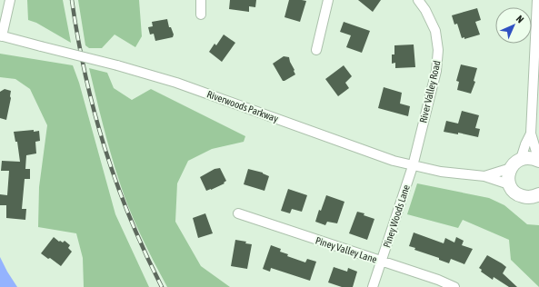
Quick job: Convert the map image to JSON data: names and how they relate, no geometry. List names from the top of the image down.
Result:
{
  "streets": {
    "street": [
      "River Valley Road",
      "Riverwoods Parkway",
      "Piney Woods Lane",
      "Piney Valley Lane"
    ]
  },
  "crossings": [
    ["River Valley Road", "Riverwoods Parkway"],
    ["River Valley Road", "Piney Woods Lane"],
    ["Riverwoods Parkway", "Piney Woods Lane"],
    ["Piney Woods Lane", "Piney Valley Lane"]
  ],
  "north": "top right"
}
